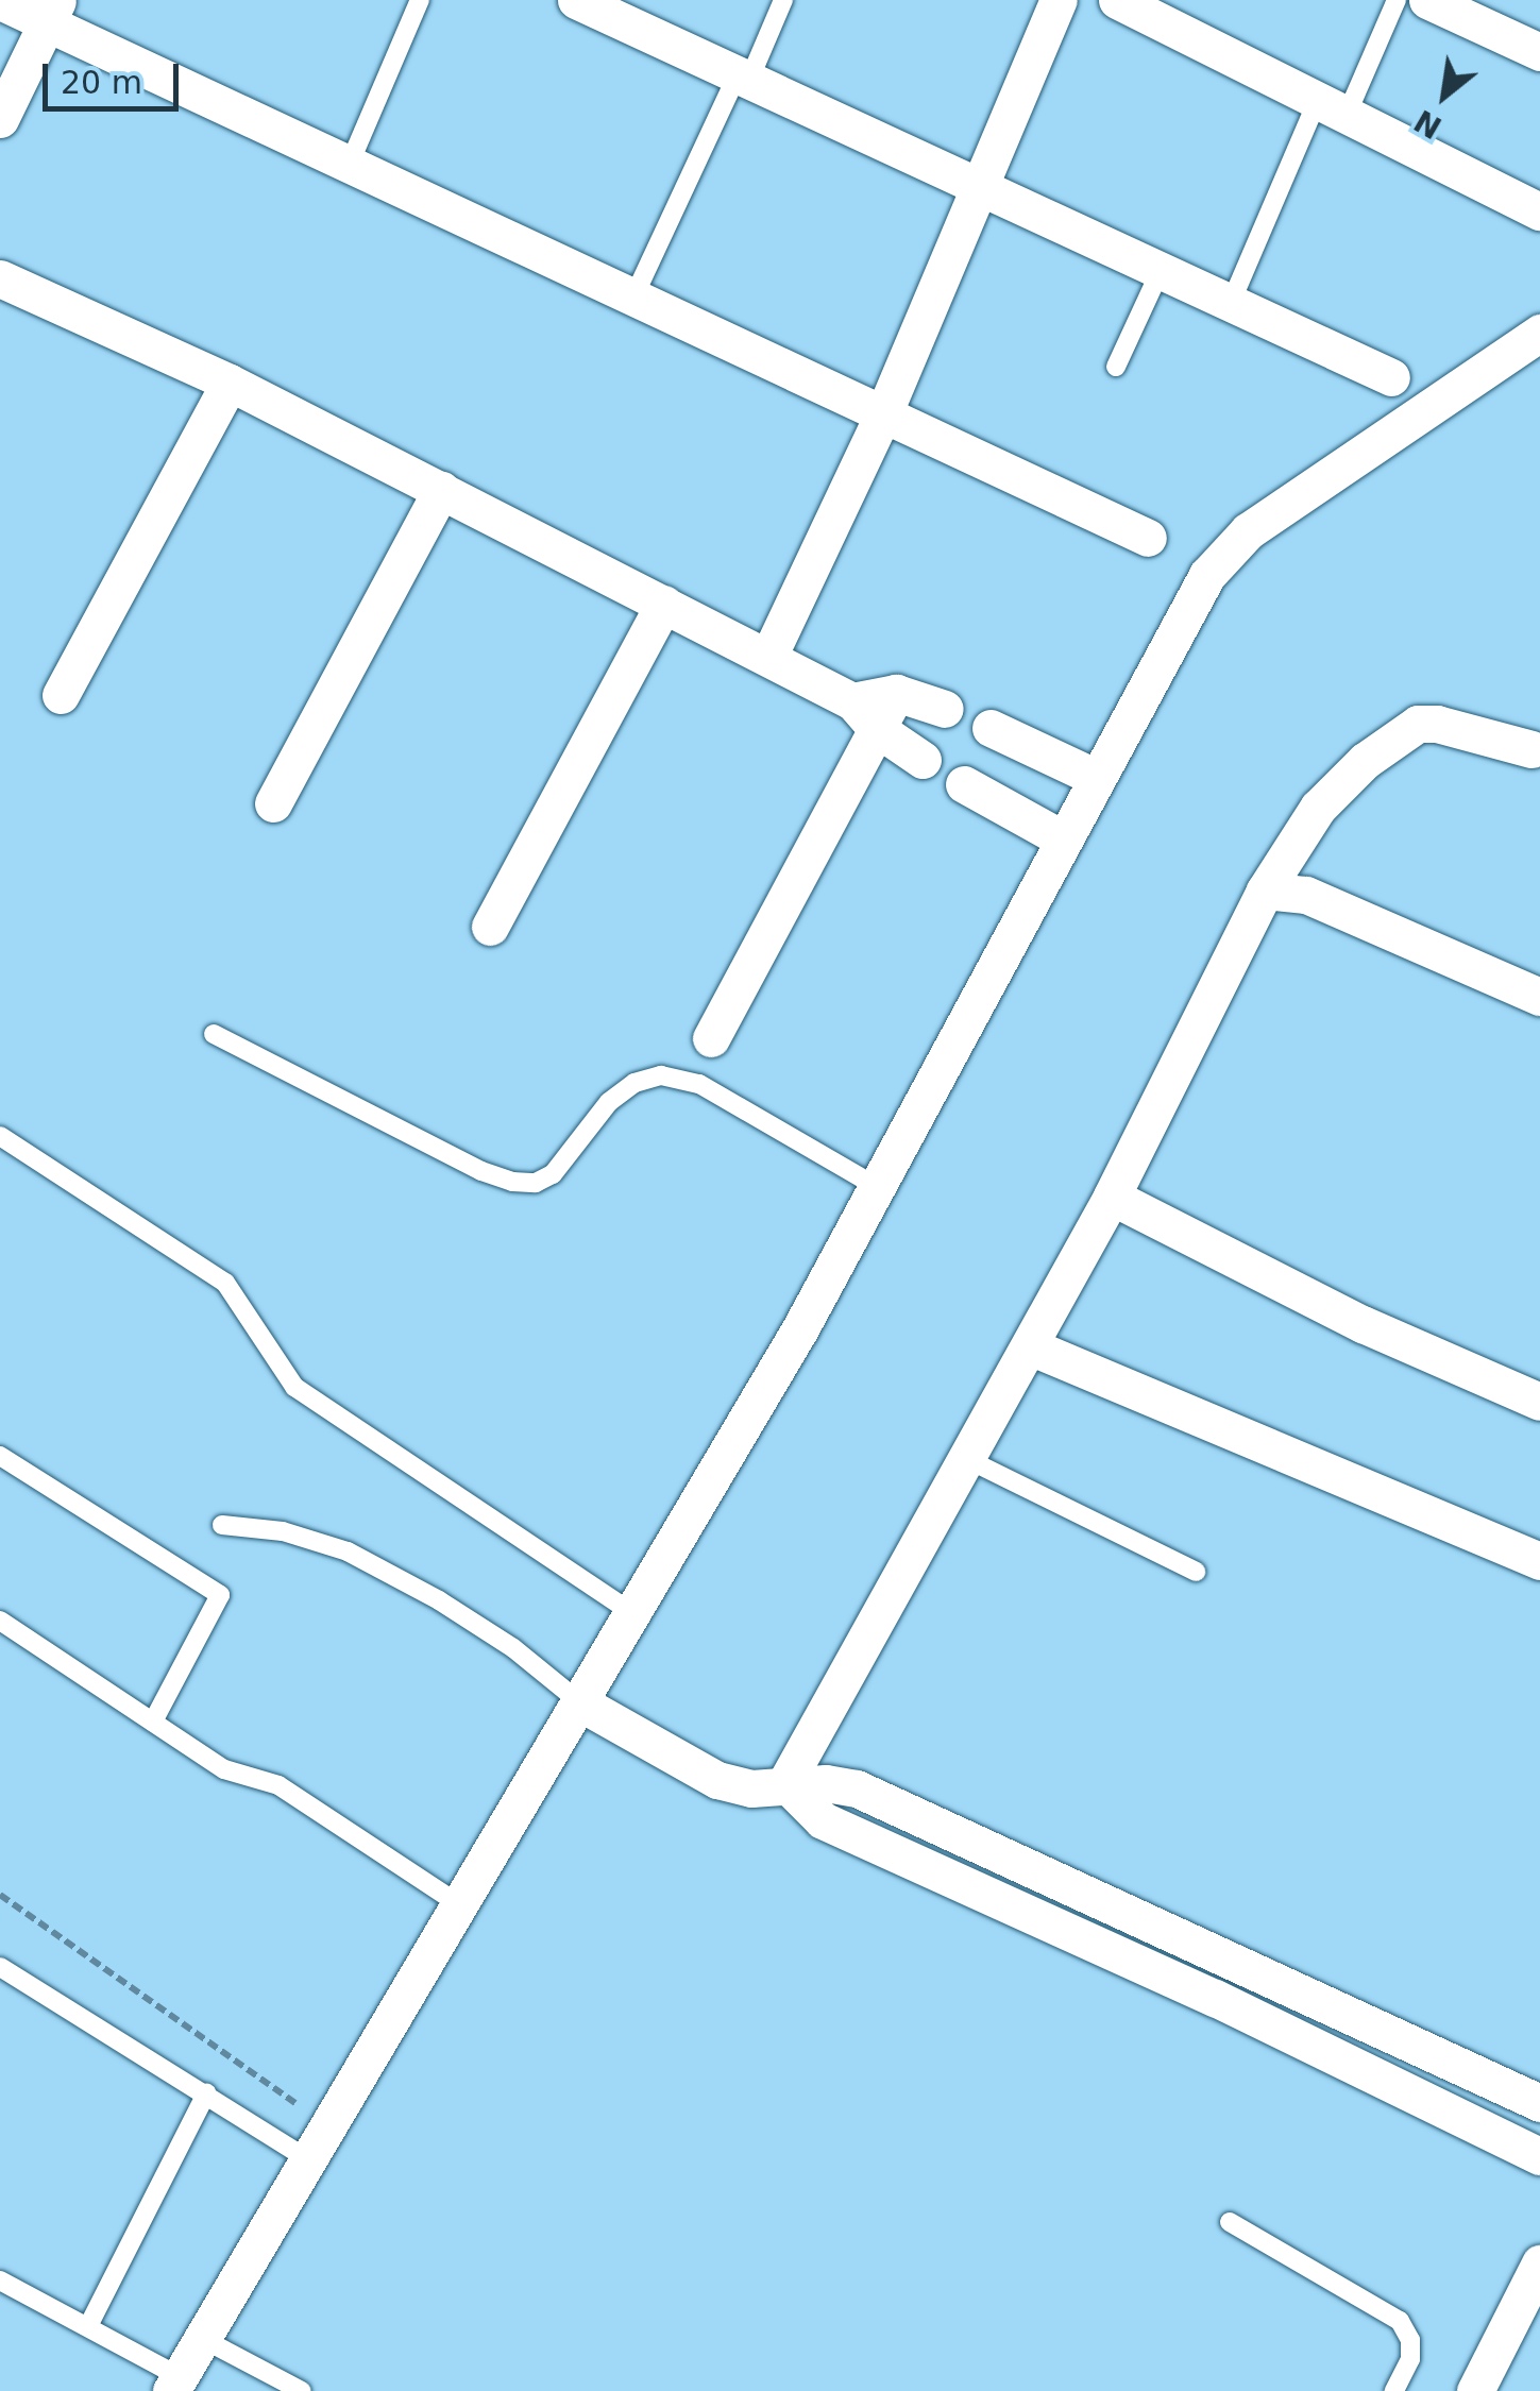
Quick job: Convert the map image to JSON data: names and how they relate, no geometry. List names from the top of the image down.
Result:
{
  "scale_bar": "20 m",
  "north": "bottom left"
}
